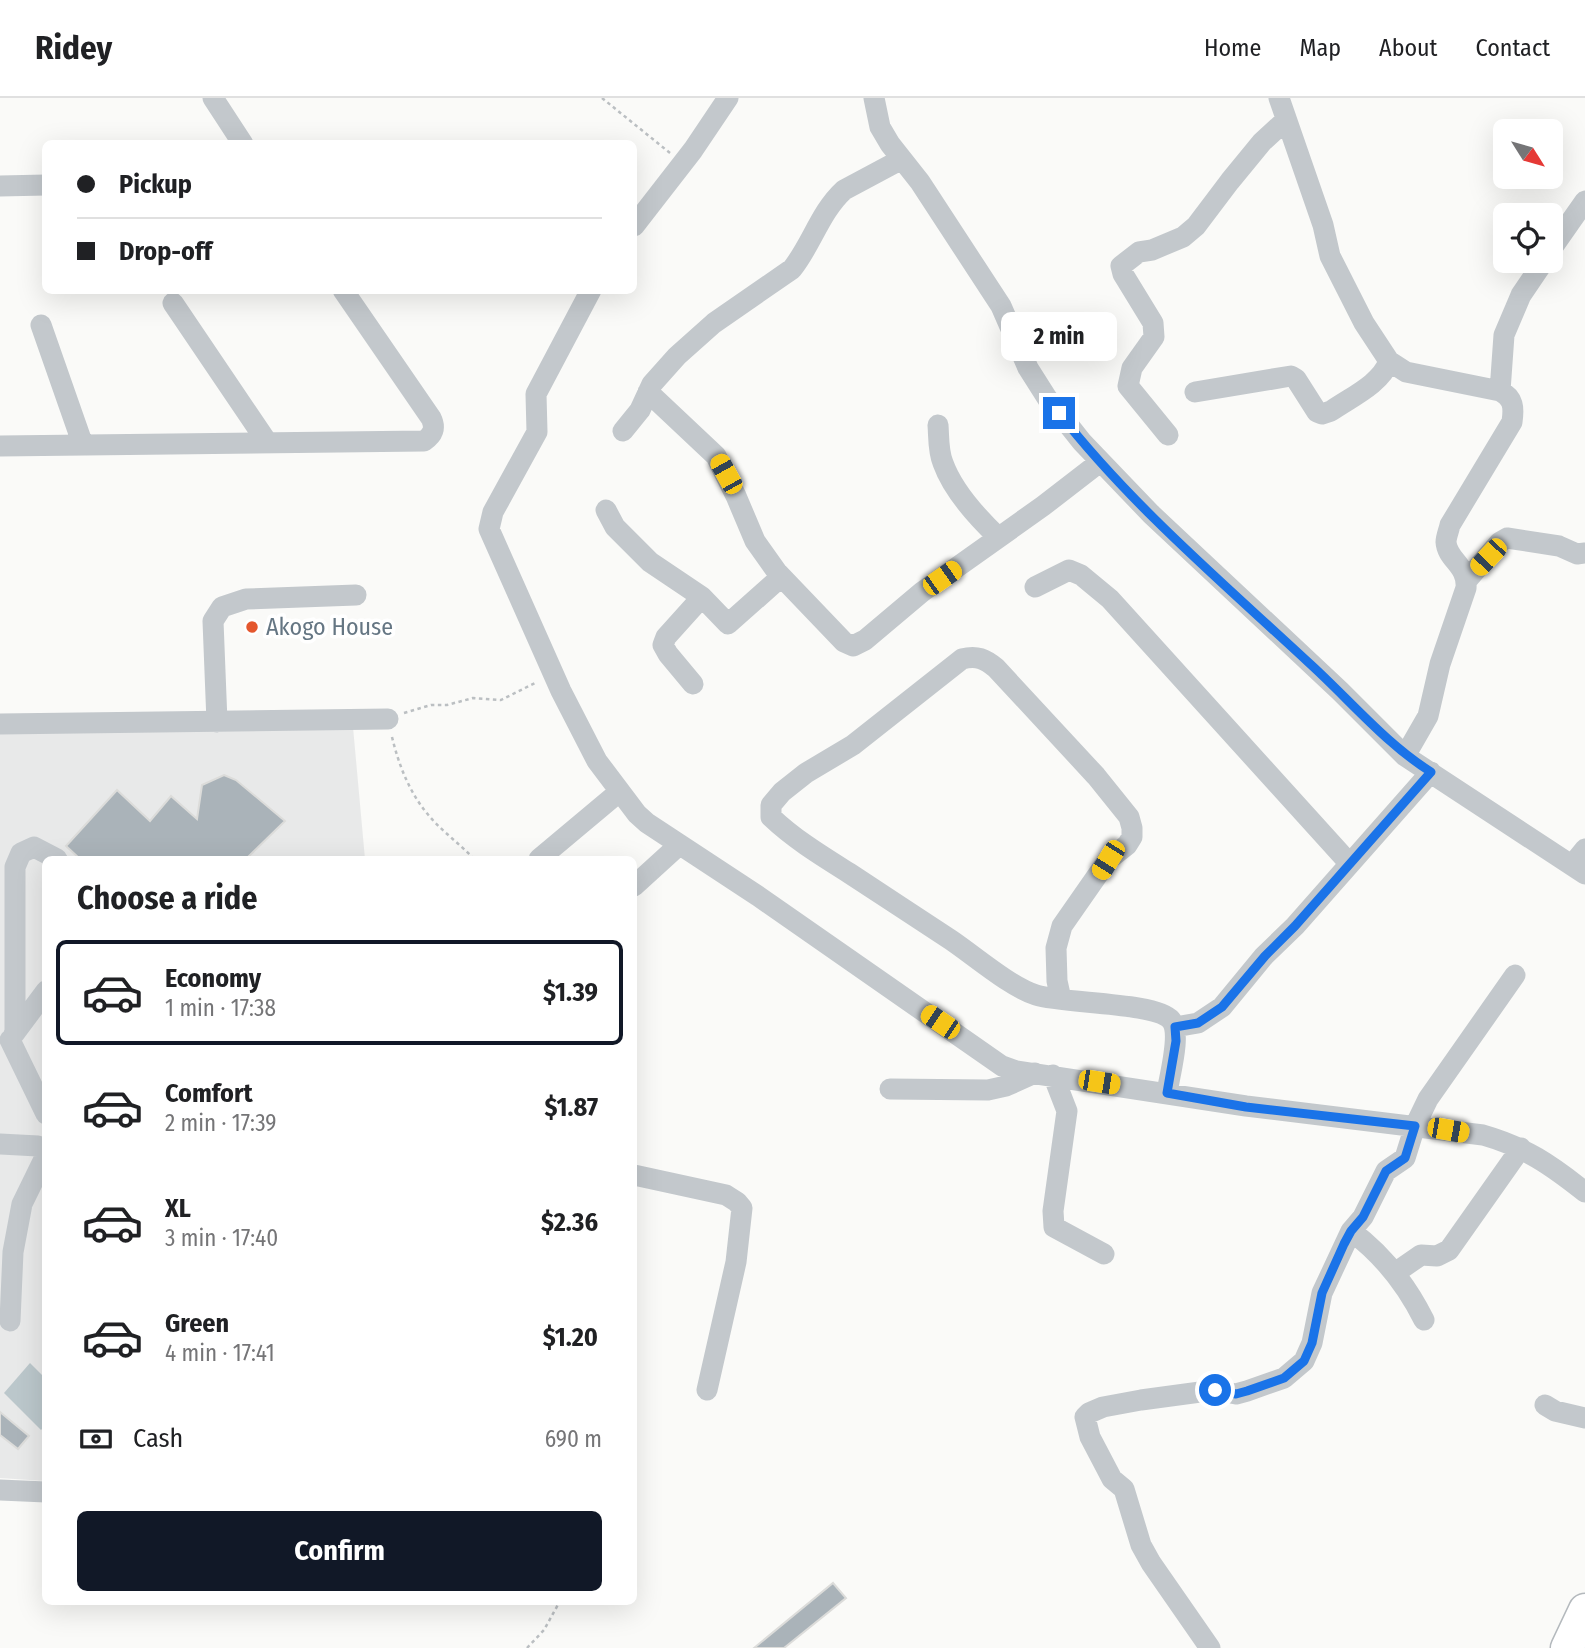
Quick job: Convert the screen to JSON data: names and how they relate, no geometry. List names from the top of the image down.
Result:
{
  "places": ["Akogo House"],
  "north": "bottom right",
  "page": {
    "header": "Ridey",
    "nav": [
      "Home",
      "Map",
      "About",
      "Contact"
    ],
    "banner": ["Pickup", "Drop-off"],
    "bubble": "2 min",
    "heading": "Choose a ride",
    "list": [
      {
        "name": "Economy",
        "note": "1 min · 17:38",
        "value": "$1.39"
      },
      {
        "name": "Comfort",
        "note": "2 min · 17:39",
        "value": "$1.87"
      },
      {
        "name": "XL",
        "note": "3 min · 17:40",
        "value": "$2.36"
      },
      {
        "name": "Green",
        "note": "4 min · 17:41",
        "value": "$1.20"
      }
    ],
    "pay": ["Cash", "690 m"],
    "buttons": "Confirm"
  }
}
